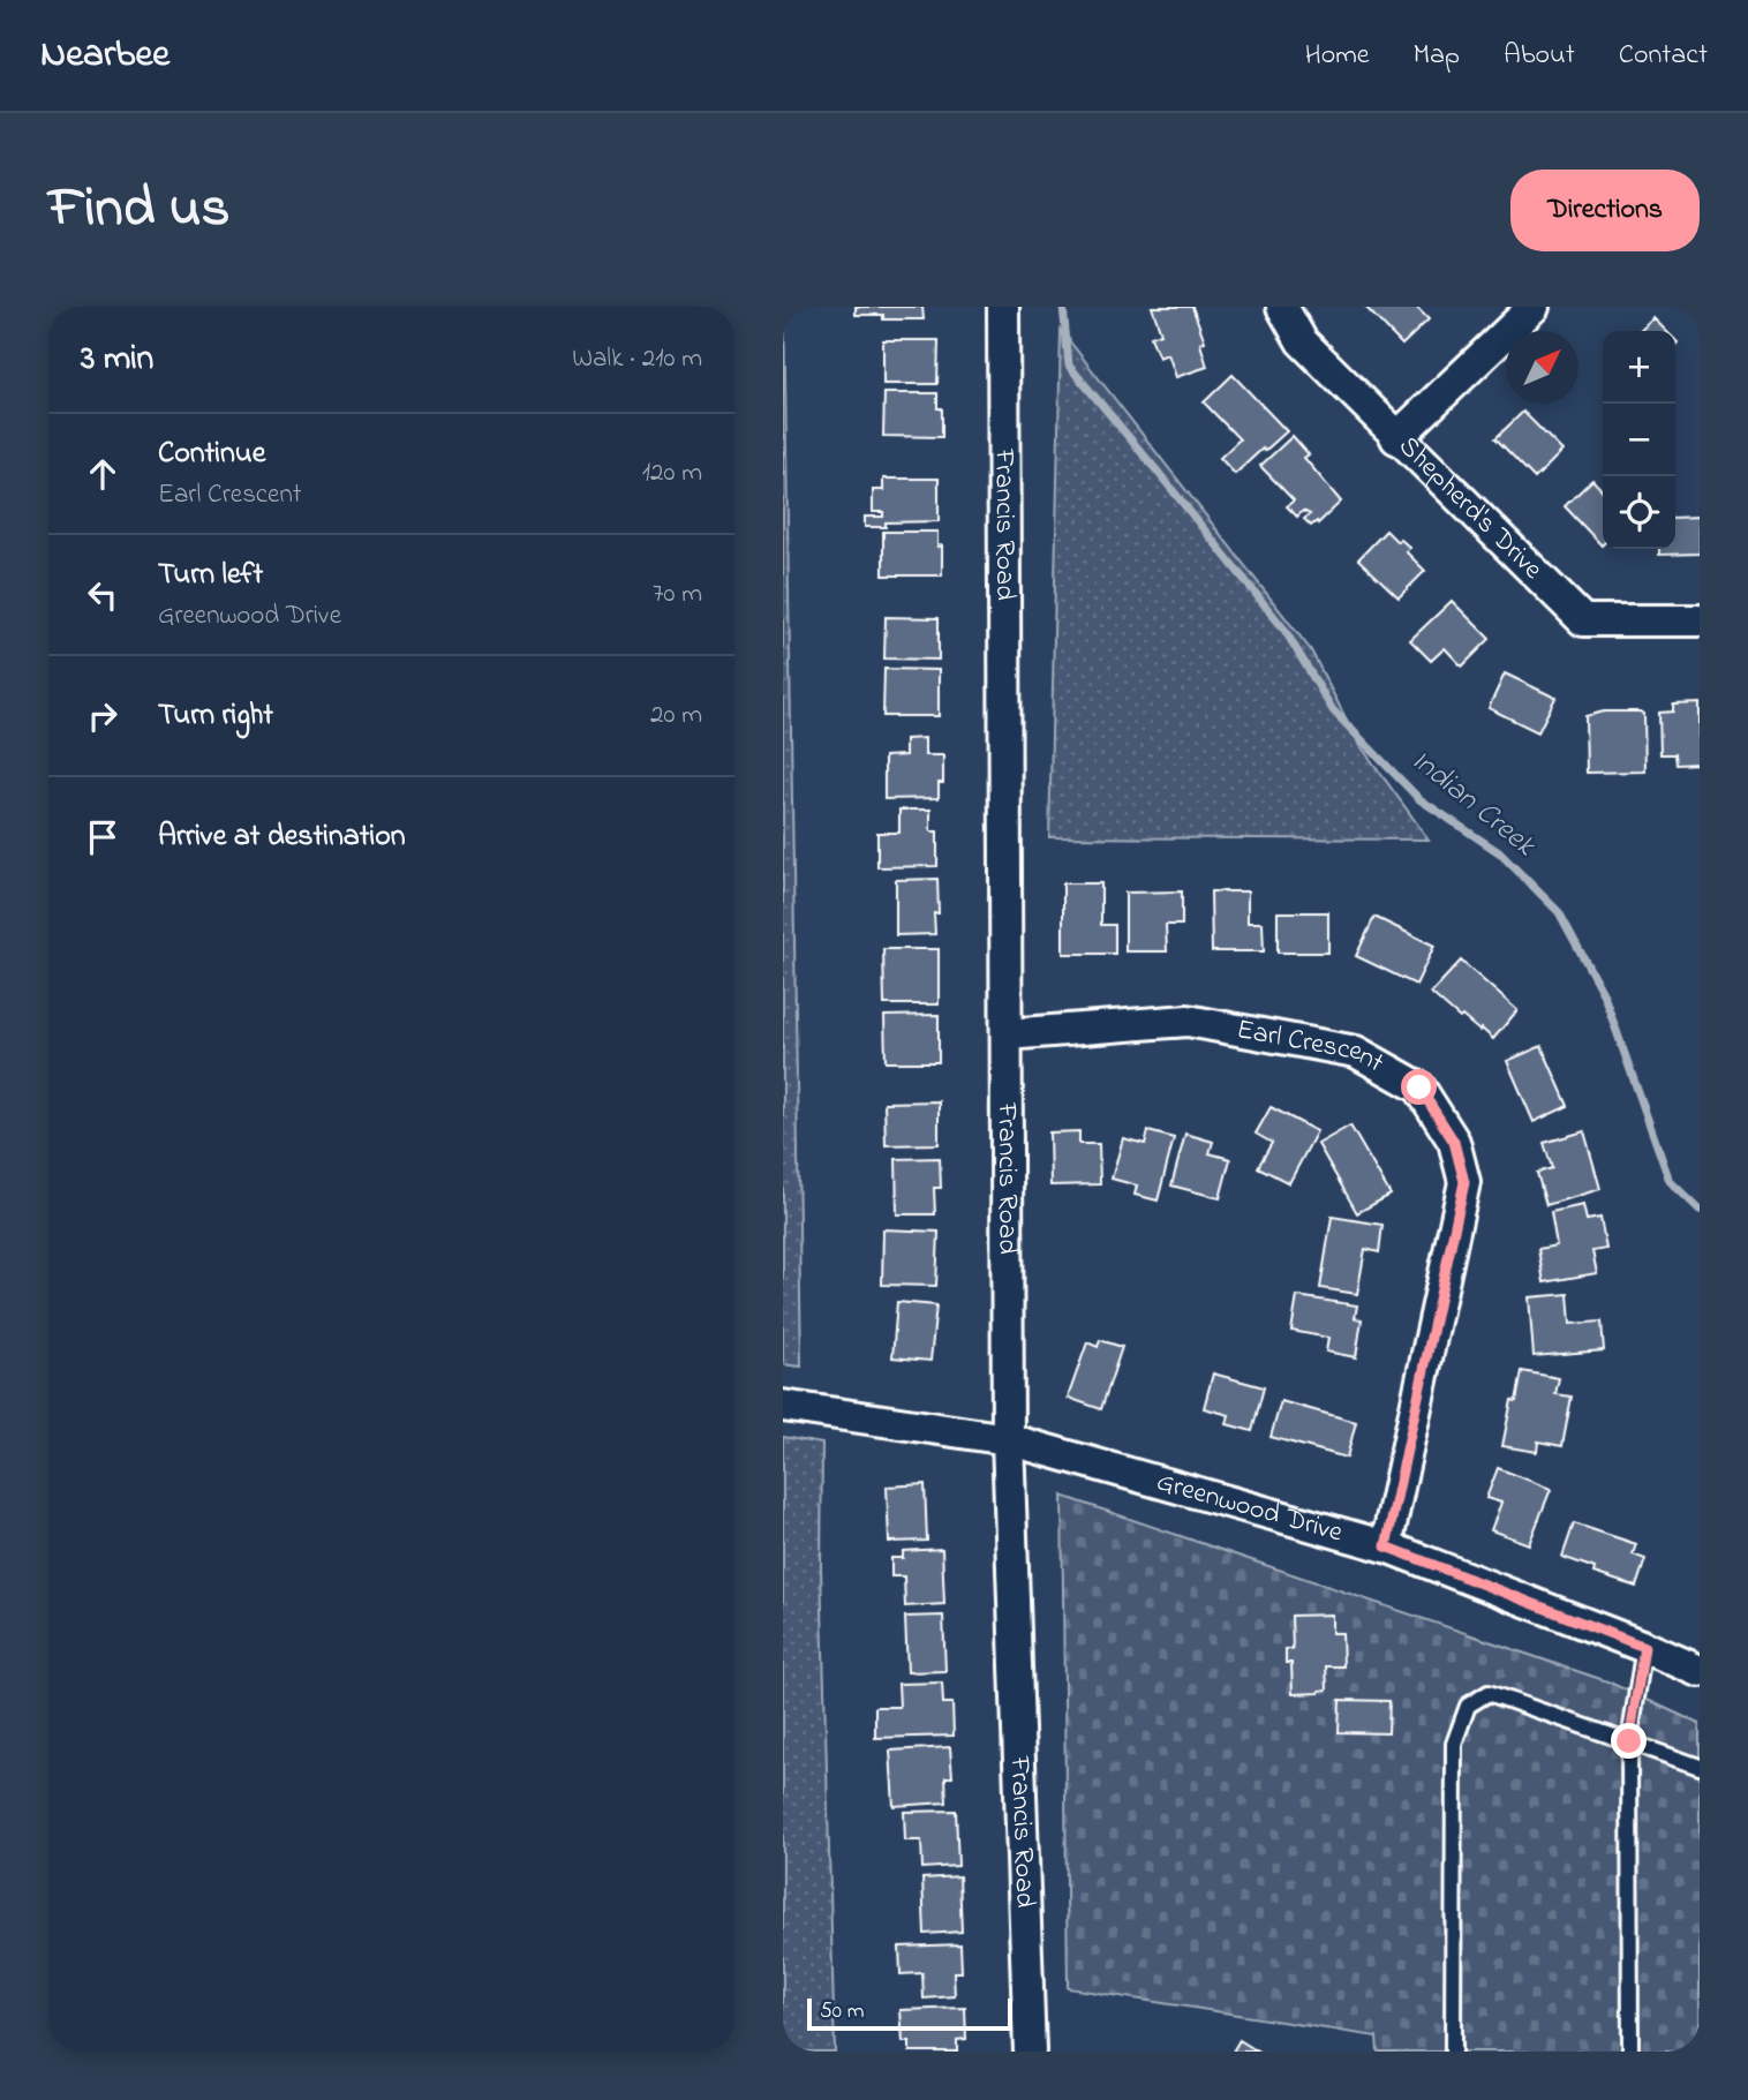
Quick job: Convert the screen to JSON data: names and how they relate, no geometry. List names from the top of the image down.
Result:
{
  "streets": {
    "street": [
      "Shepherd's Drive",
      "Francis Road",
      "Earl Crescent",
      "Greenwood Drive"
    ]
  },
  "crossings": [
    ["Francis Road", "Earl Crescent"],
    ["Francis Road", "Greenwood Drive"],
    ["Earl Crescent", "Greenwood Drive"]
  ],
  "water": ["Indian Creek"],
  "scale_bar": "50 m",
  "north": "top right",
  "page": {
    "header": "Nearbee",
    "nav": [
      "Home",
      "Map",
      "About",
      "Contact"
    ],
    "title": "Find us",
    "buttons": "Directions",
    "heading": ["3 min", "Walk · 210 m"],
    "map_buttons": ["+", "−"],
    "list": [
      ["Continue", "Earl Crescent", "120 m"],
      ["Turn left", "Greenwood Drive", "70 m"],
      ["Turn right", "20 m"],
      "Arrive at destination"
    ],
    "scale": "50 m"
  }
}
